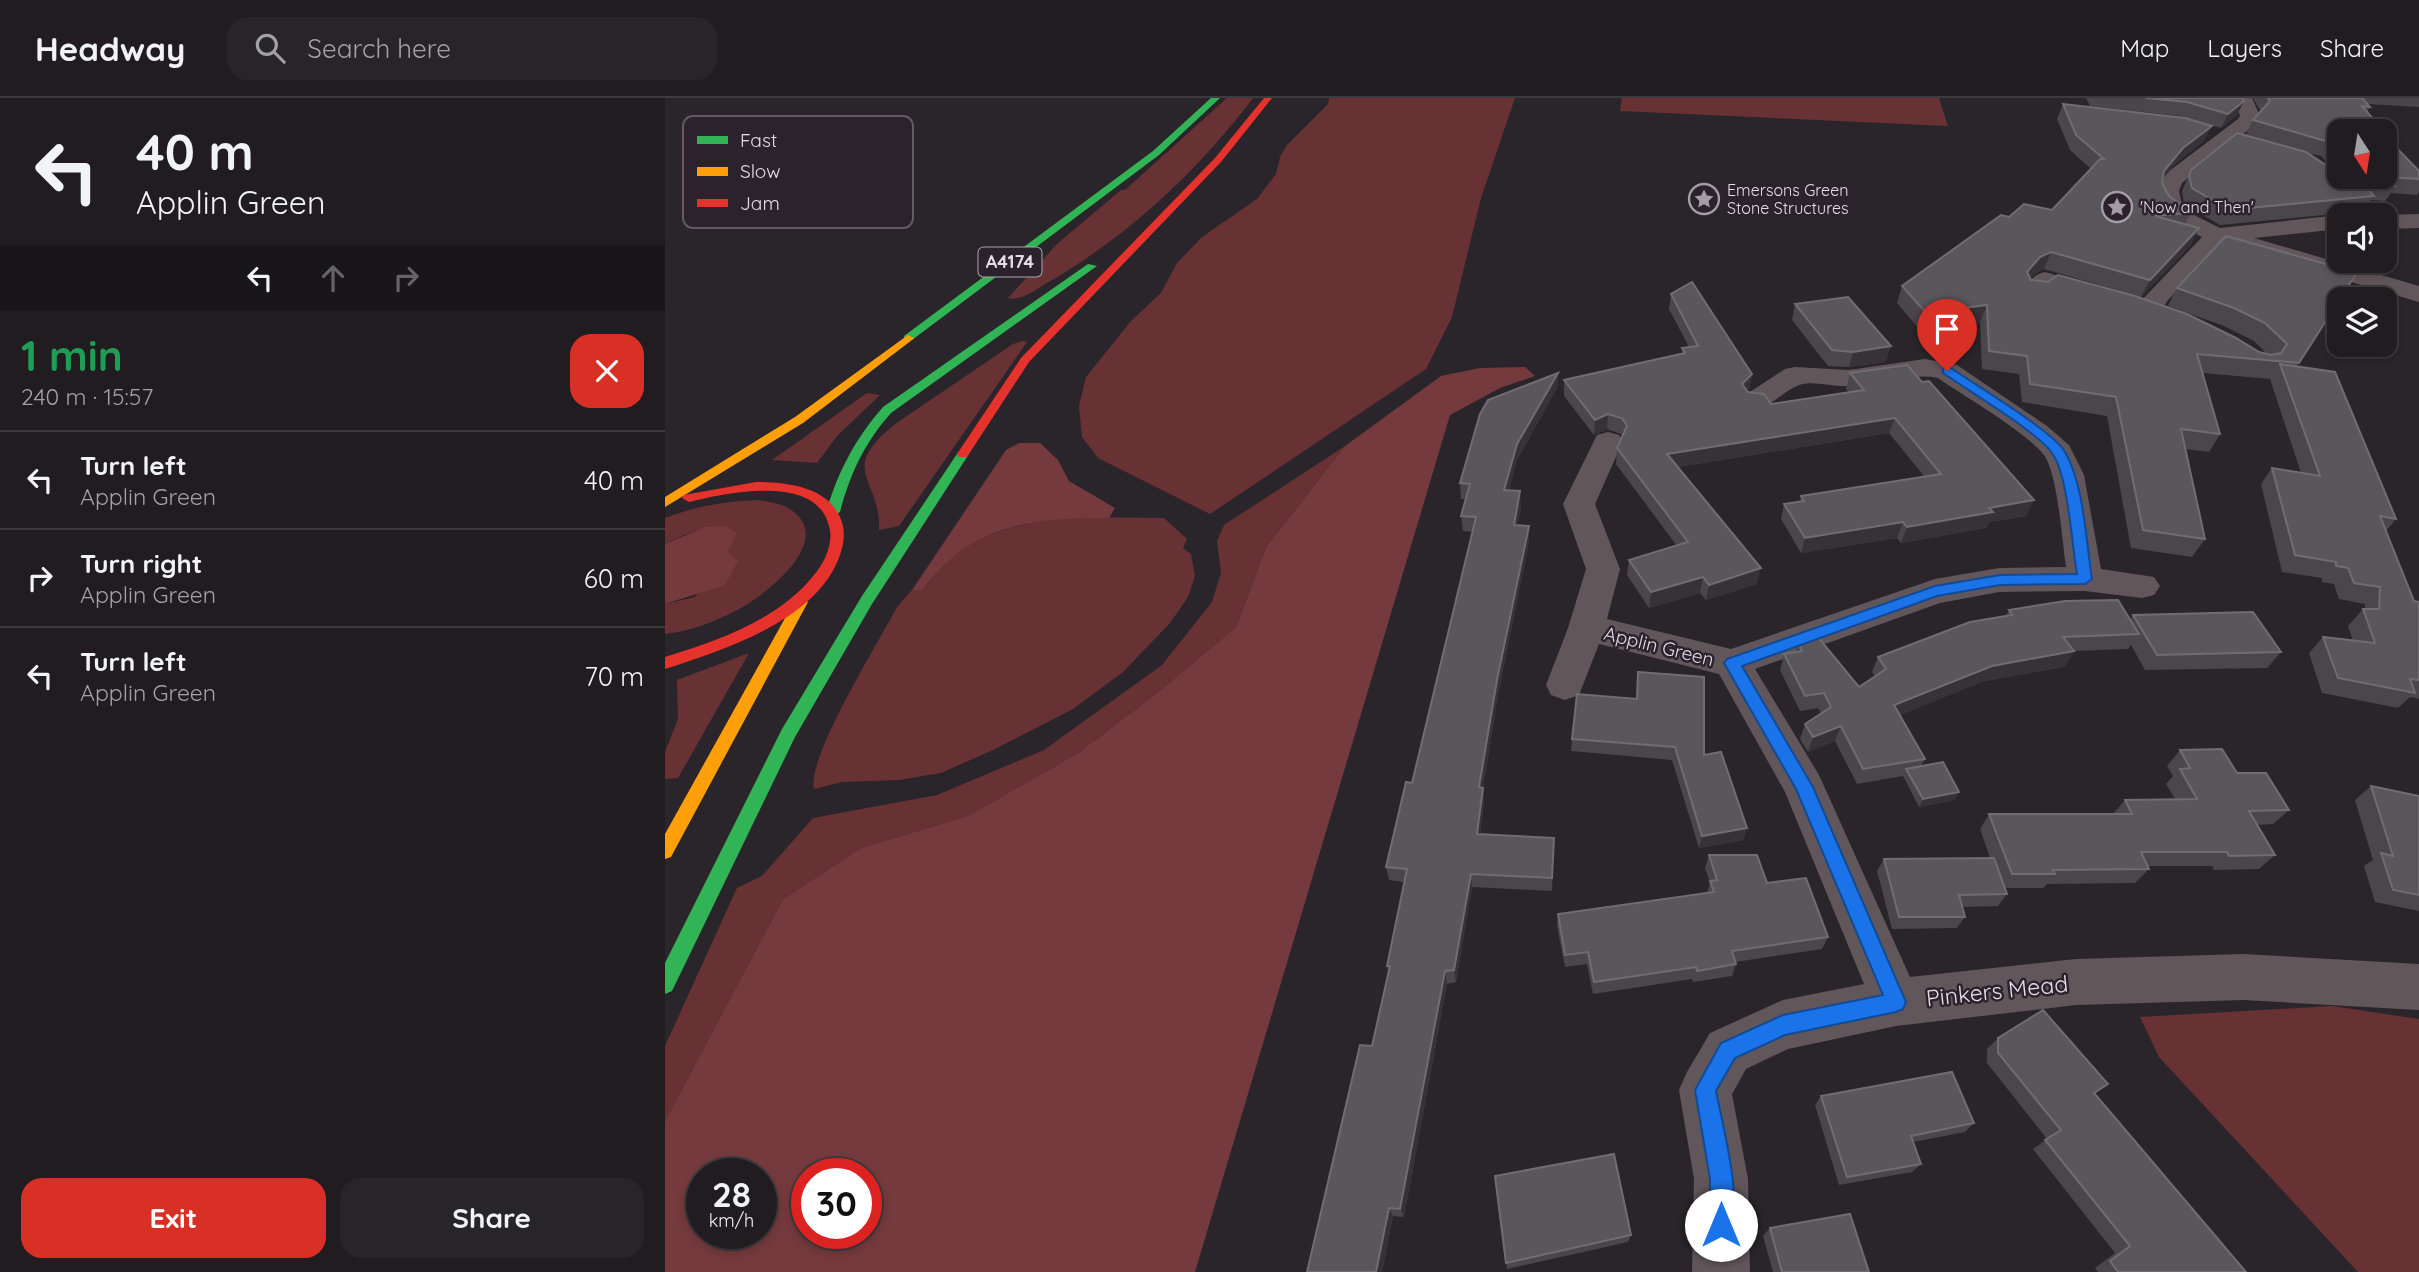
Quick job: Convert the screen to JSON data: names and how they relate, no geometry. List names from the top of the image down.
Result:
{
  "streets": {
    "highway": ["A4174"],
    "street": ["Applin Green", "Pinkers Mead"]
  },
  "crossings": [
    ["Applin Green", "Pinkers Mead"]
  ],
  "places": {
    "place": ["Emersons Green Stone Structures", "'Now and Then'"]
  },
  "legend": ["Fast", "Slow", "Jam"],
  "north": "bottom",
  "page": {
    "header": "Headway",
    "search": "Search here",
    "nav": ["Map", "Layers", "Share"],
    "turn": ["40 m", "Applin Green"],
    "heading": ["1 min", "240 m · 15:57"],
    "list": [
      {
        "name": "Turn left",
        "note": "Applin Green",
        "value": "40 m"
      },
      {
        "name": "Turn right",
        "note": "Applin Green",
        "value": "60 m"
      },
      {
        "name": "Turn left",
        "note": "Applin Green",
        "value": "70 m"
      }
    ],
    "speed": "28 km/h",
    "limit": "30",
    "buttons": ["Exit", "Share"]
  }
}
